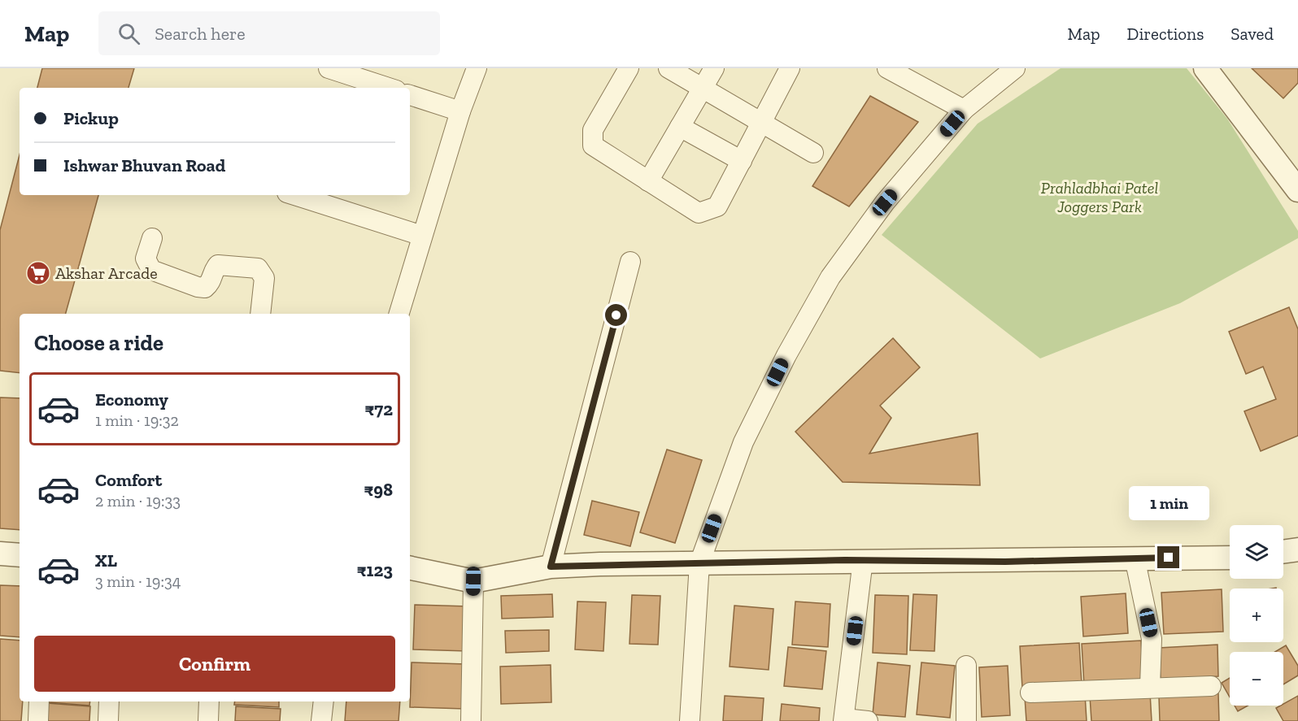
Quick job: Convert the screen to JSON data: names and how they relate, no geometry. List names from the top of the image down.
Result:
{
  "parks": ["Prahladbhai Patel Joggers Park"],
  "places": {
    "supermarket": ["Akshar Arcade"]
  },
  "page": {
    "header": "Map",
    "search": "Search here",
    "nav": ["Map", "Directions", "Saved"],
    "banner": ["Pickup", "Ishwar Bhuvan Road"],
    "heading": "Choose a ride",
    "list": [
      {
        "name": "Economy",
        "note": "1 min · 19:32",
        "value": "₹72"
      },
      {
        "name": "Comfort",
        "note": "2 min · 19:33",
        "value": "₹98"
      },
      {
        "name": "XL",
        "note": "3 min · 19:34",
        "value": "₹123"
      }
    ],
    "bubble": "1 min",
    "map_buttons": ["+", "−"],
    "buttons": "Confirm"
  }
}
